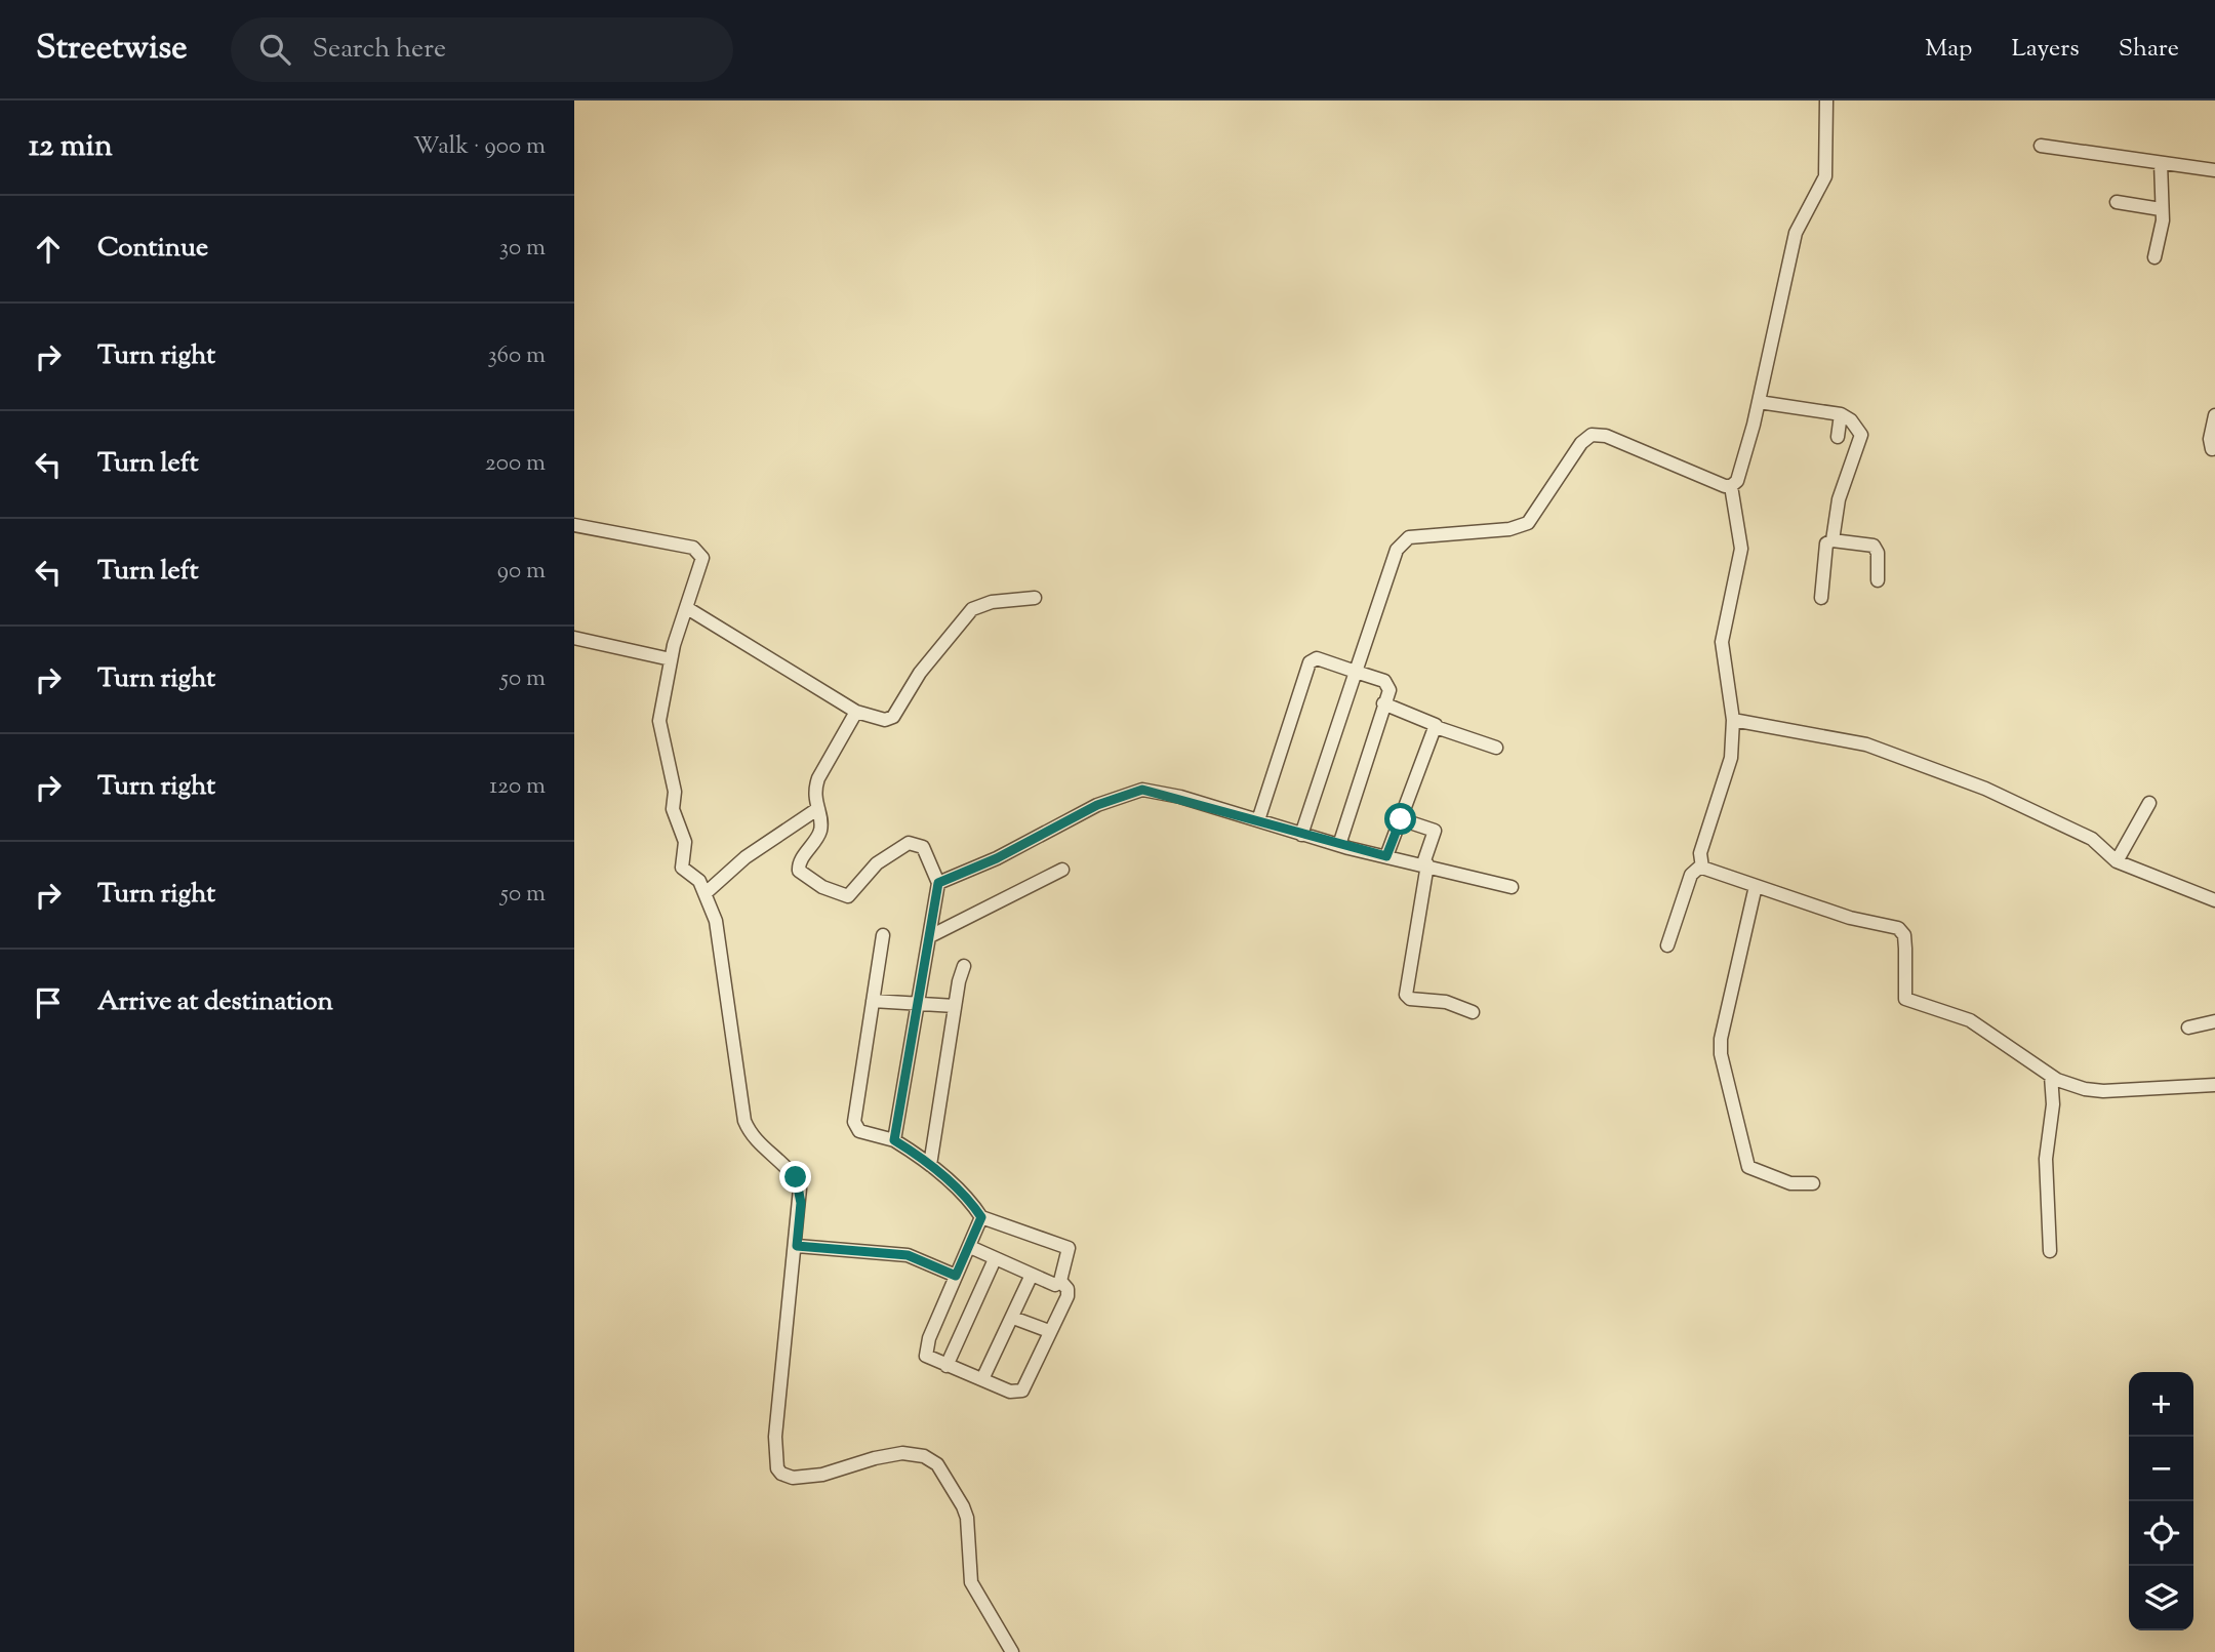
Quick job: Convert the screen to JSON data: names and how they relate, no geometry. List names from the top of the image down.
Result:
{
  "page": {
    "header": "Streetwise",
    "search": "Search here",
    "nav": ["Map", "Layers", "Share"],
    "heading": ["12 min", "Walk · 900 m"],
    "list": [
      ["Continue", "30 m"],
      ["Turn right", "360 m"],
      ["Turn left", "200 m"],
      ["Turn left", "90 m"],
      ["Turn right", "50 m"],
      ["Turn right", "120 m"],
      ["Turn right", "50 m"],
      "Arrive at destination"
    ],
    "map_buttons": ["+", "−"]
  }
}
